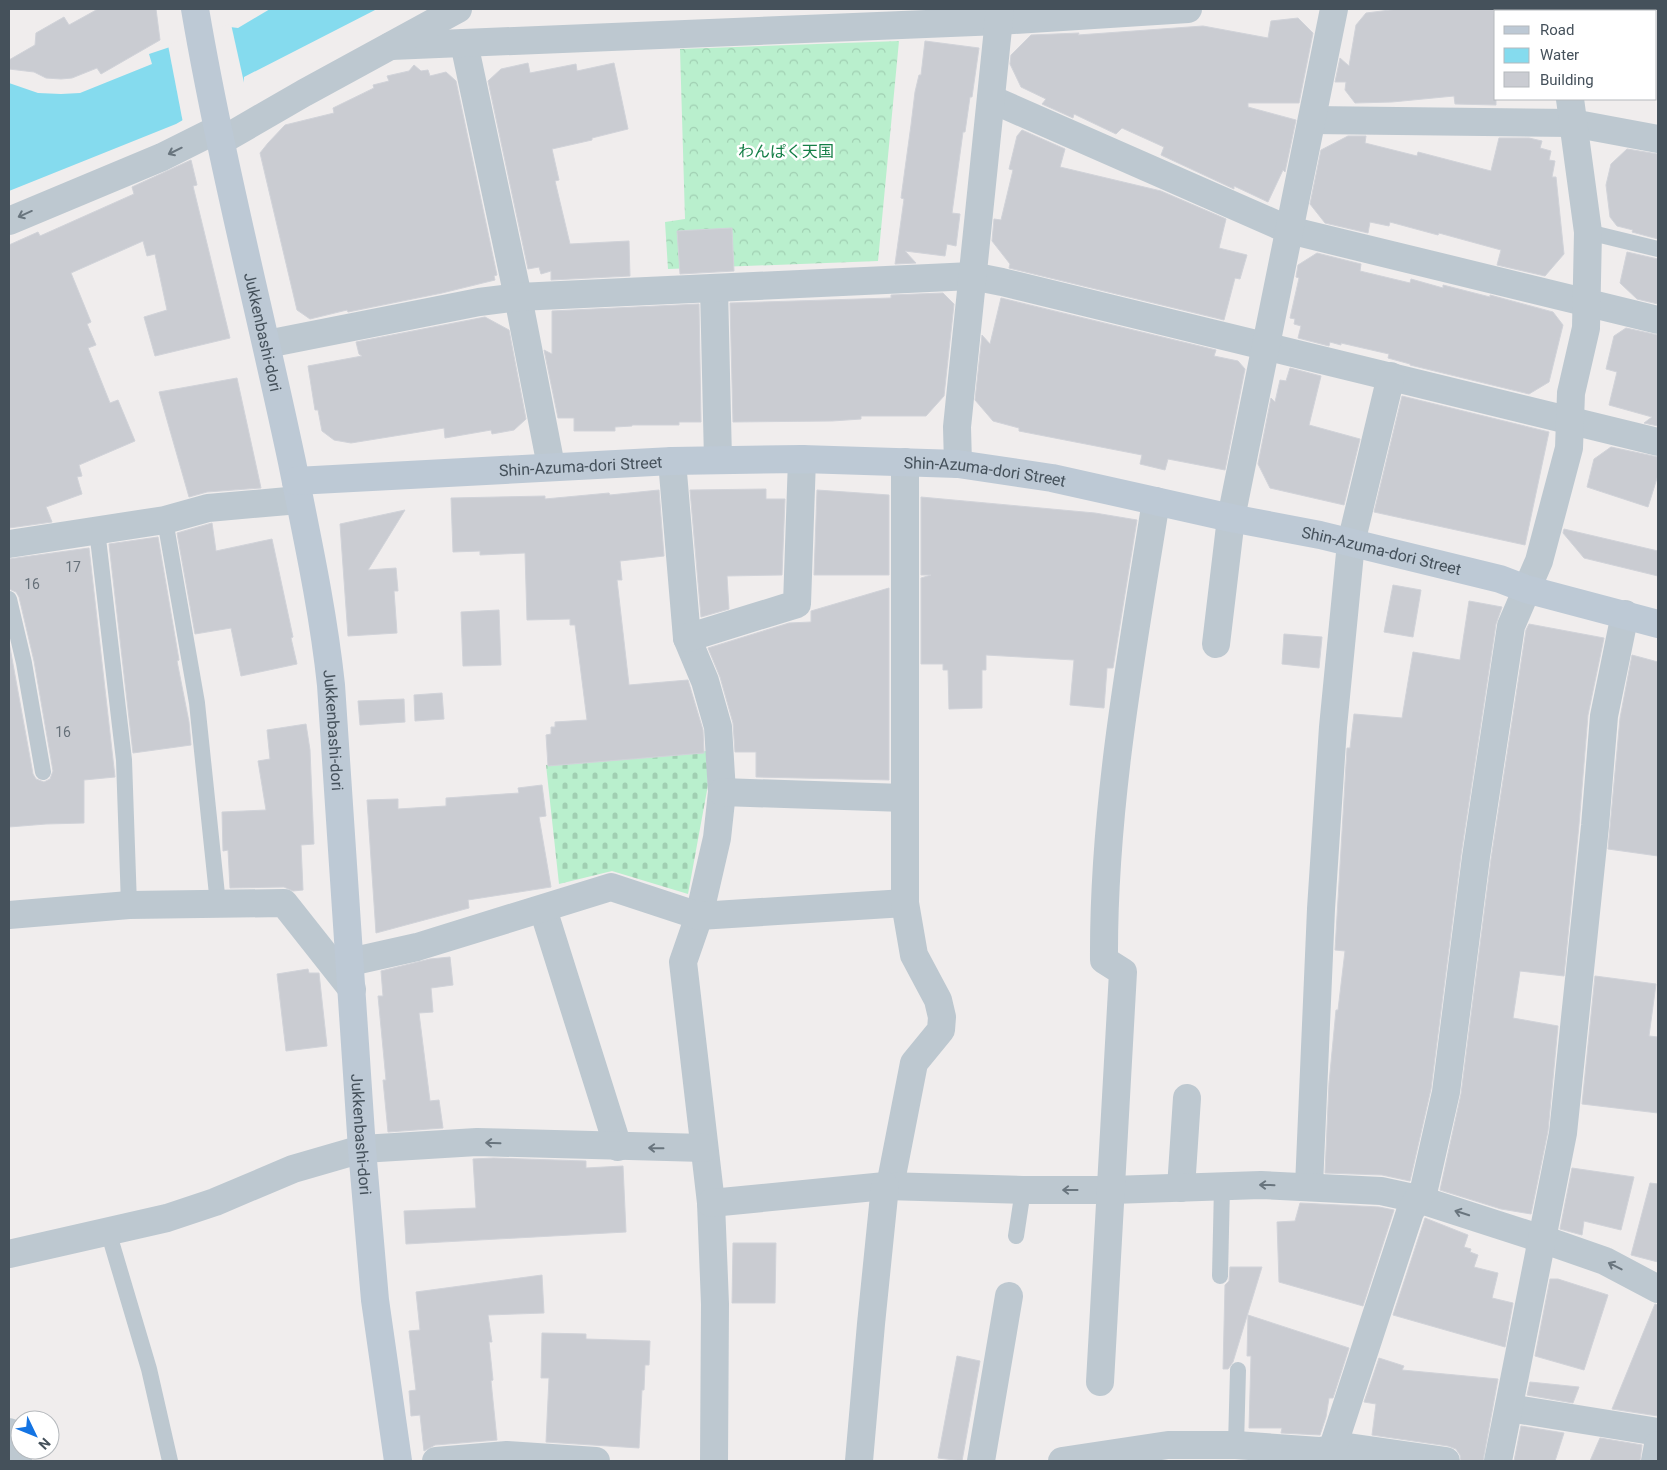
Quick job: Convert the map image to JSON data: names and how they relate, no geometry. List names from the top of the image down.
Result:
{
  "streets": {
    "street": ["Jukkenbashi-dori", "Shin-Azuma-dori Street"]
  },
  "crossings": [
    ["Jukkenbashi-dori", "Shin-Azuma-dori Street"]
  ],
  "parks": ["わんぱく天国"],
  "house_numbers": ["17", "16", "16"],
  "legend": ["Road", "Water", "Building"],
  "north": "bottom right"
}
